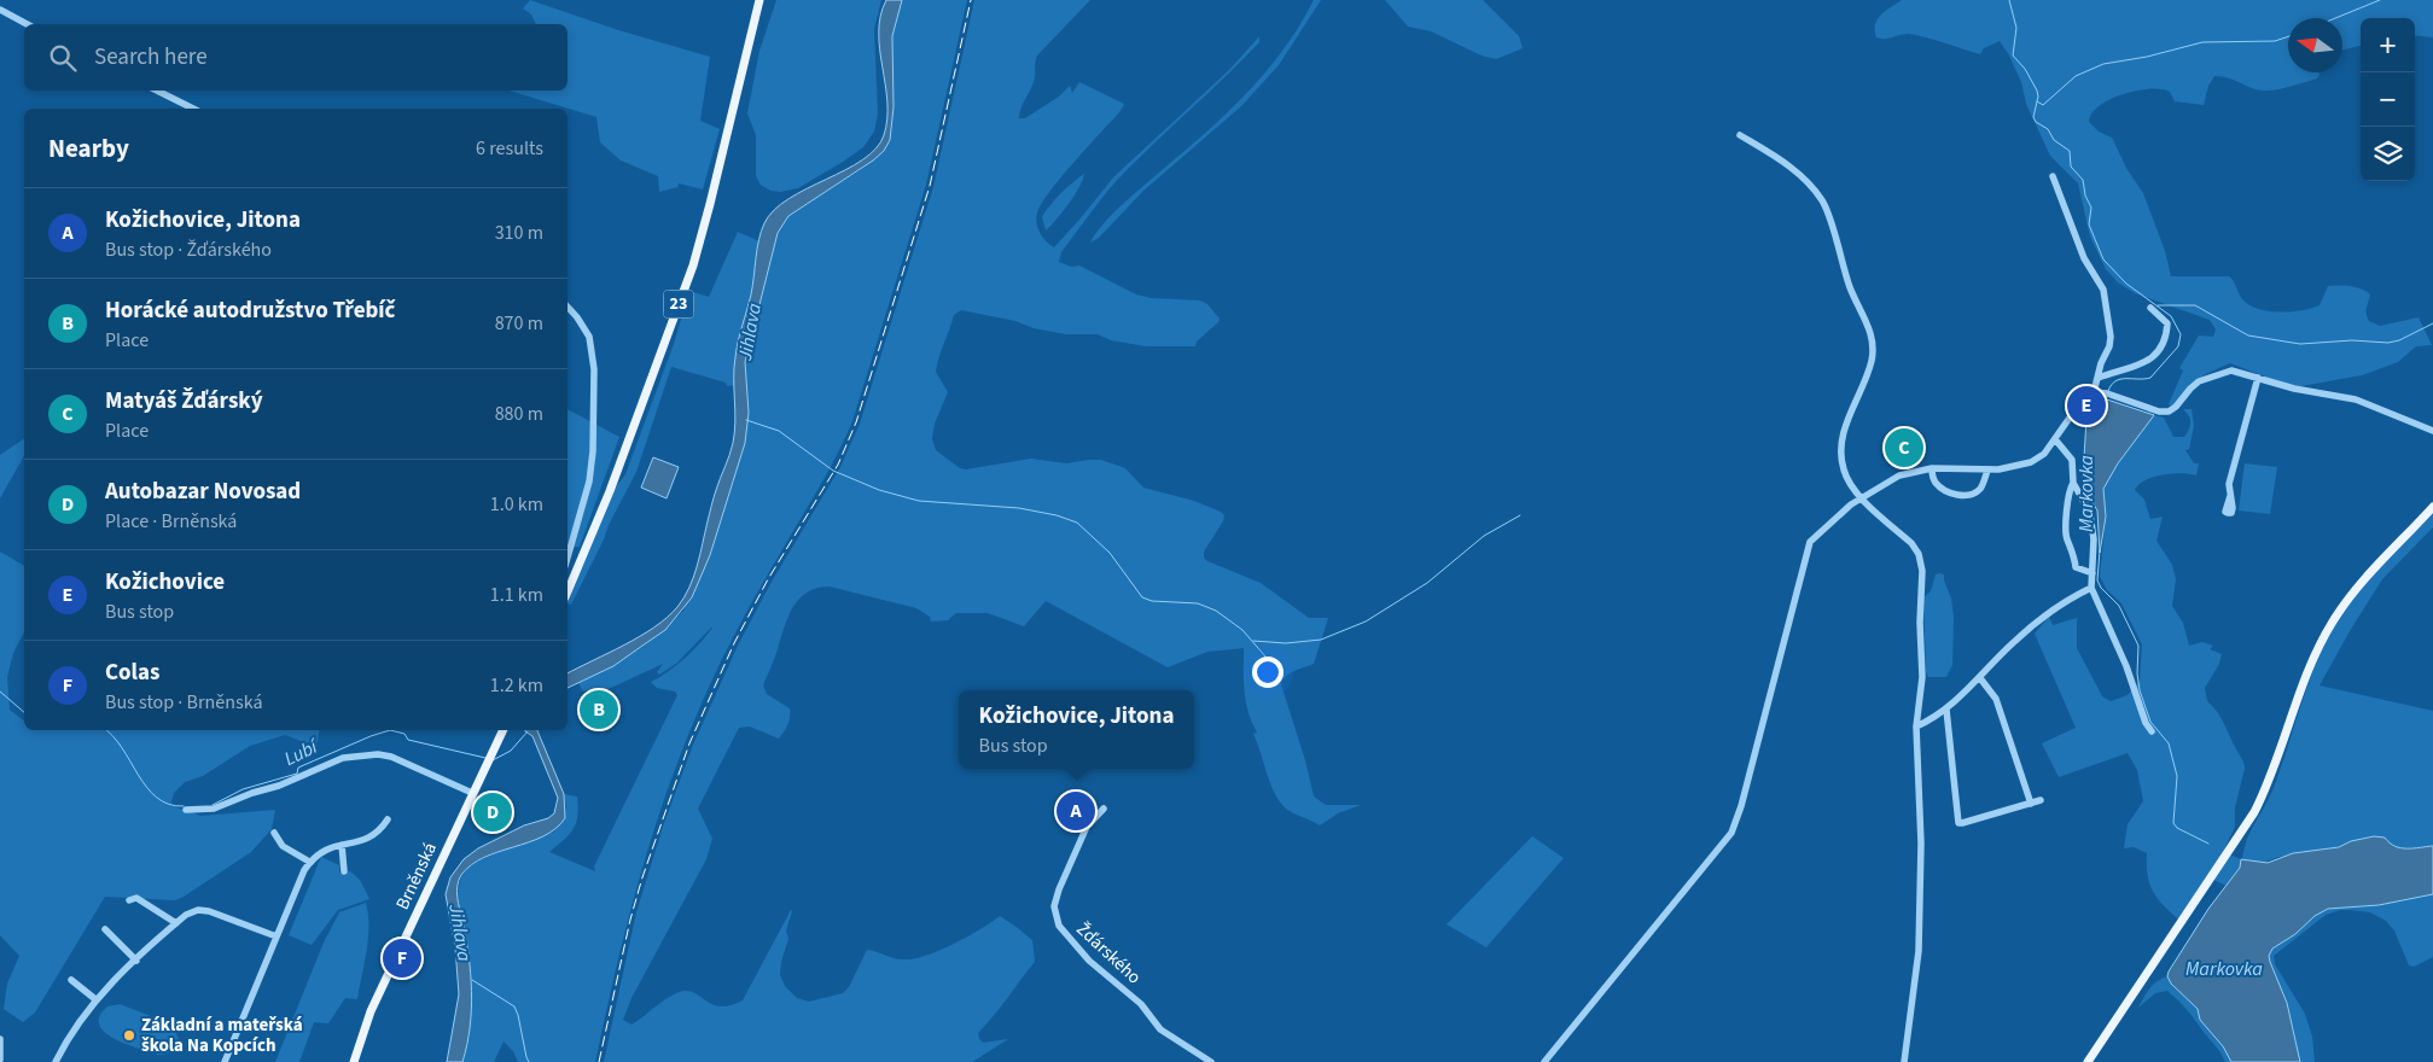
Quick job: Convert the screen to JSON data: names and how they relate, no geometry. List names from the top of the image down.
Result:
{
  "streets": {
    "main road": ["23", "Brněnská"],
    "street": ["Žďárského"]
  },
  "water": ["Jihlava", "Markovka", "Lubí"],
  "places": ["Základní a mateřská škola Na Kopcích"],
  "north": "left",
  "page": {
    "map_buttons": ["+", "−"],
    "search": "Search here",
    "heading": ["Nearby", "6 results"],
    "list": [
      {
        "mark": "A",
        "name": "Kožichovice, Jitona",
        "note": "Bus stop · Žďárského",
        "value": "310 m"
      },
      {
        "mark": "B",
        "name": "Horácké autodružstvo Třebíč",
        "note": "Place",
        "value": "870 m"
      },
      {
        "mark": "C",
        "name": "Matyáš Žďárský",
        "note": "Place",
        "value": "880 m"
      },
      {
        "mark": "D",
        "name": "Autobazar Novosad",
        "note": "Place · Brněnská",
        "value": "1.0 km"
      },
      {
        "mark": "E",
        "name": "Kožichovice",
        "note": "Bus stop",
        "value": "1.1 km"
      },
      {
        "mark": "F",
        "name": "Colas",
        "note": "Bus stop · Brněnská",
        "value": "1.2 km"
      }
    ],
    "pins": [
      "E",
      "C",
      "B",
      "A",
      "D",
      "F"
    ],
    "popup": ["Kožichovice, Jitona", "Bus stop"]
  }
}
